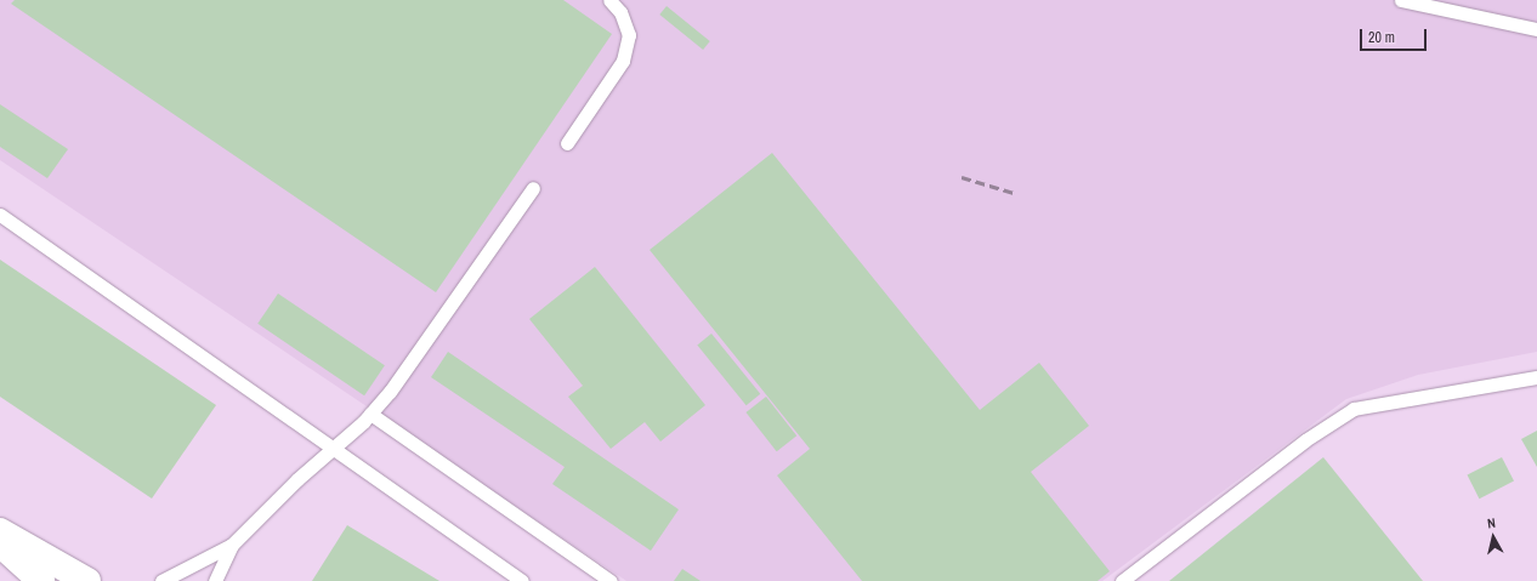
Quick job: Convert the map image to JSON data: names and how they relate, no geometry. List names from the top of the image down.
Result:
{
  "scale_bar": "20 m",
  "north": "top"
}
